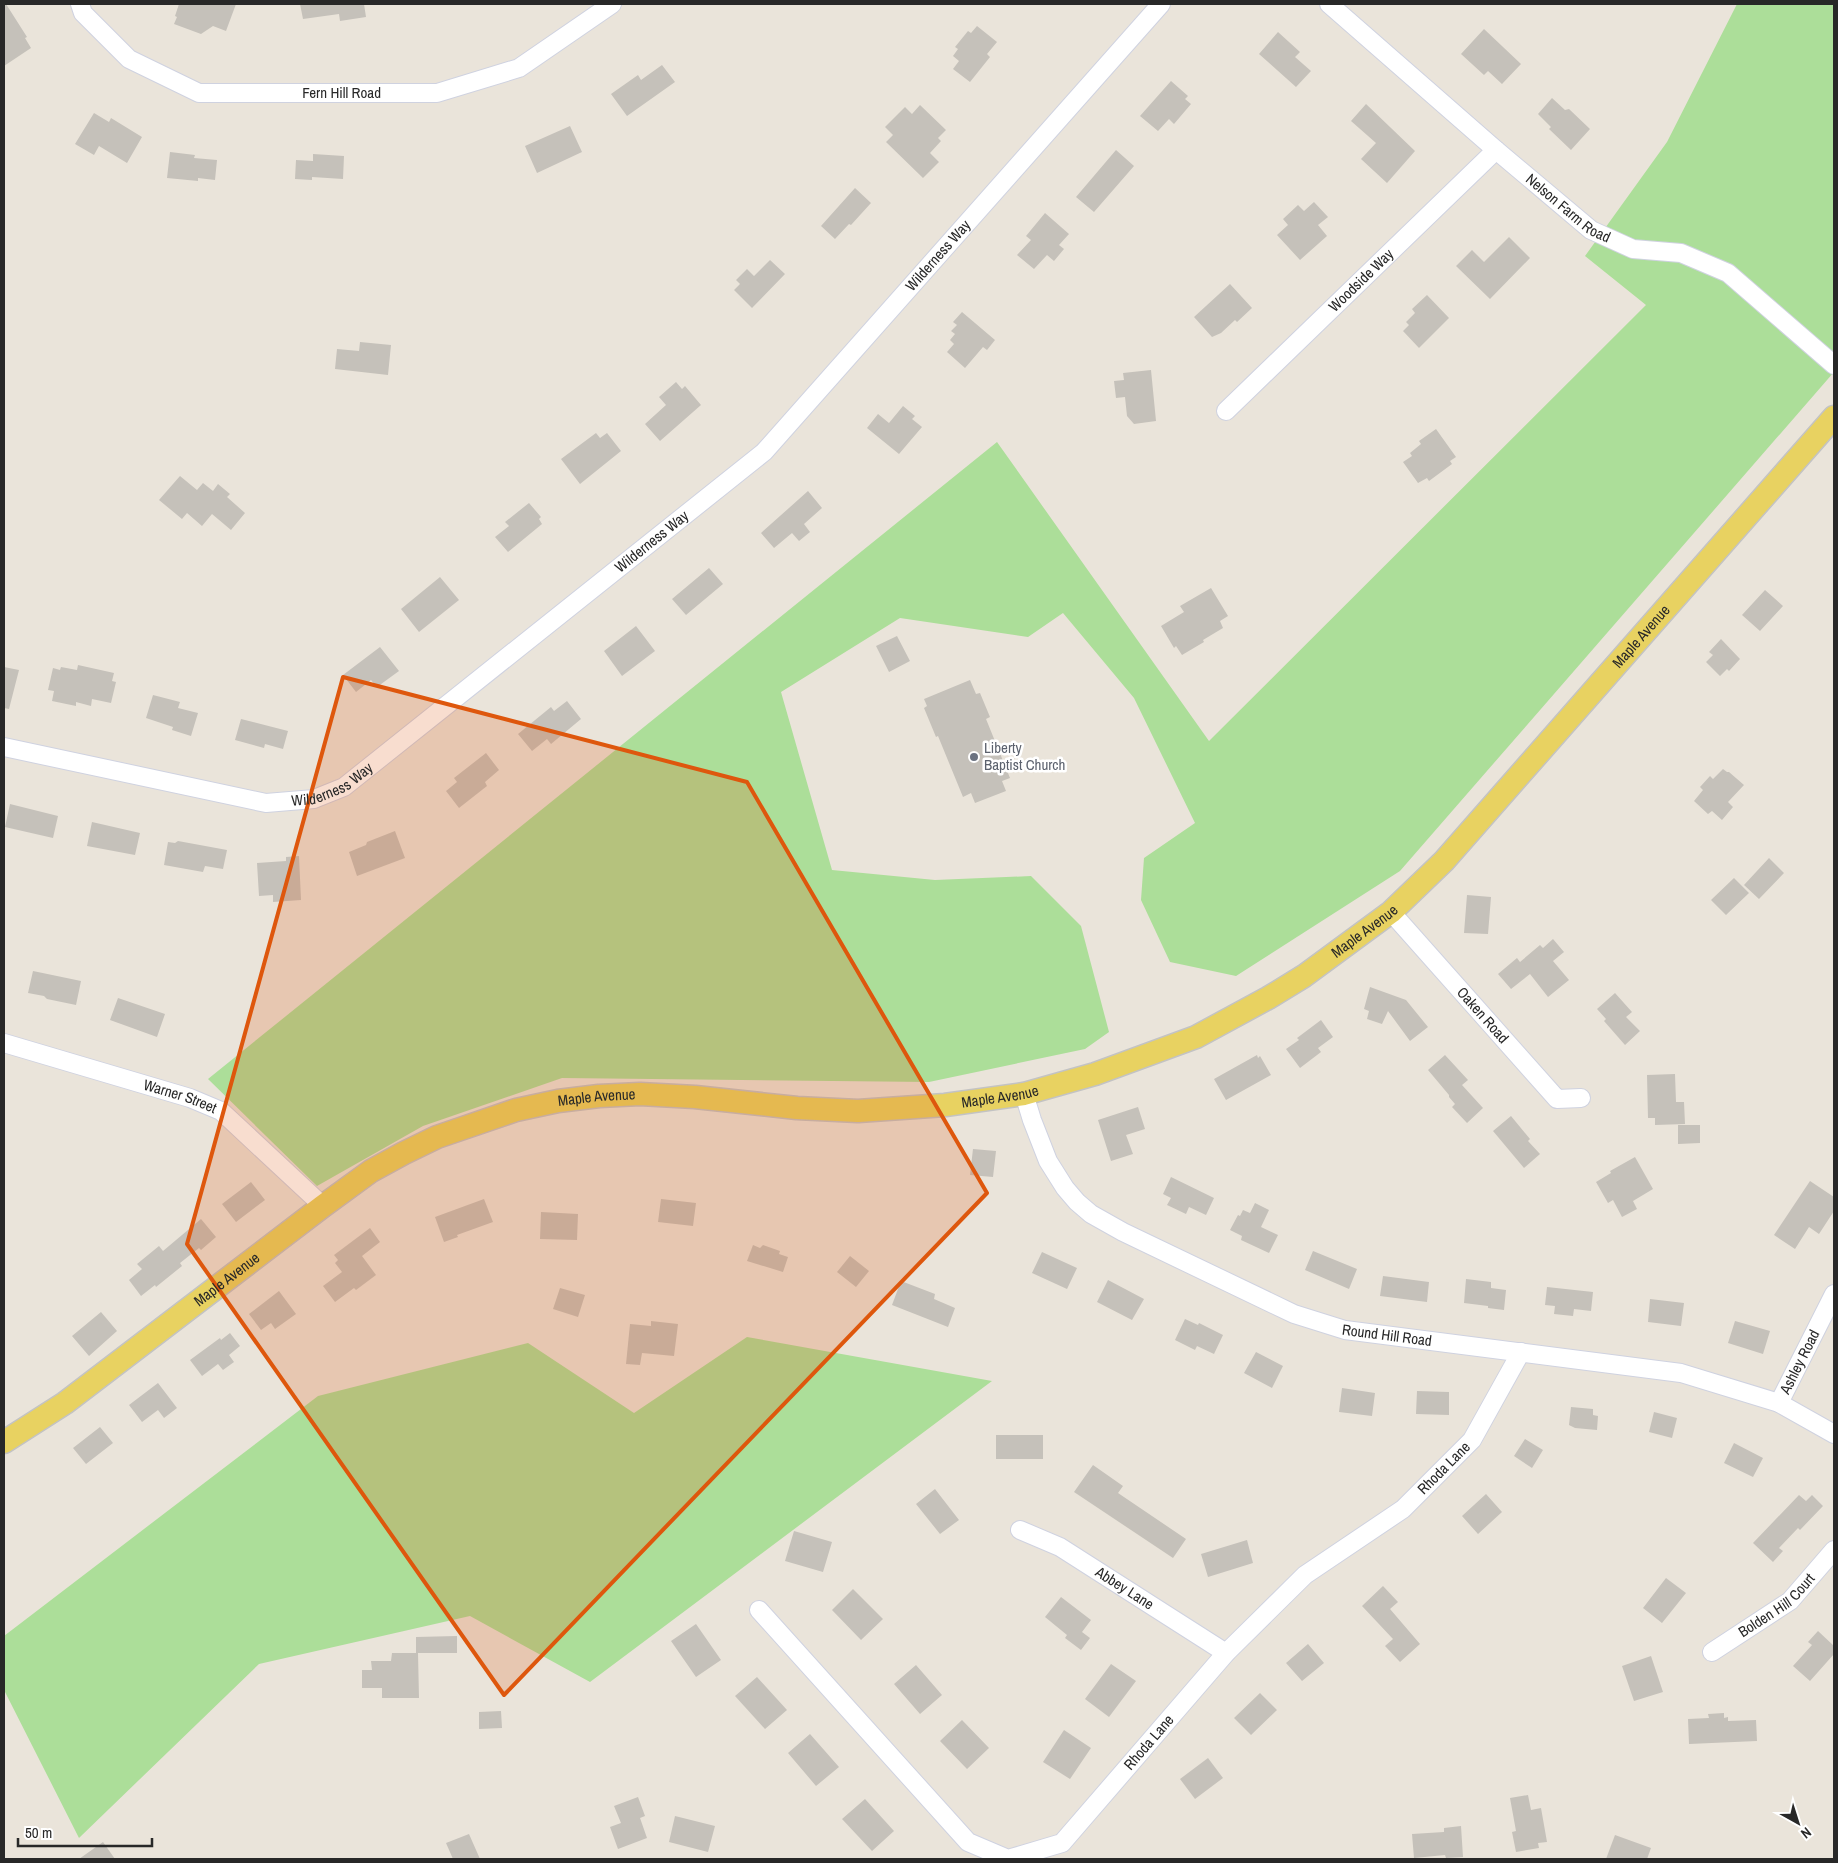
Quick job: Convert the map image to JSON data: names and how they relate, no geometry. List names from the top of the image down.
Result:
{
  "streets": {
    "main road": ["Maple Avenue"],
    "street": [
      "Fern Hill Road",
      "Nelson Farm Road",
      "Wilderness Way",
      "Woodside Way",
      "Oaken Road",
      "Warner Street",
      "Round Hill Road",
      "Ashley Road",
      "Rhoda Lane",
      "Abbey Lane",
      "Bolden Hill Court"
    ]
  },
  "crossings": [
    ["Nelson Farm Road", "Woodside Way"],
    ["Maple Avenue", "Oaken Road"],
    ["Maple Avenue", "Warner Street"],
    ["Maple Avenue", "Round Hill Road"],
    ["Round Hill Road", "Ashley Road"],
    ["Round Hill Road", "Rhoda Lane"],
    ["Rhoda Lane", "Abbey Lane"]
  ],
  "places": ["Liberty Baptist Church"],
  "scale_bar": "50 m",
  "north": "bottom right"
}
